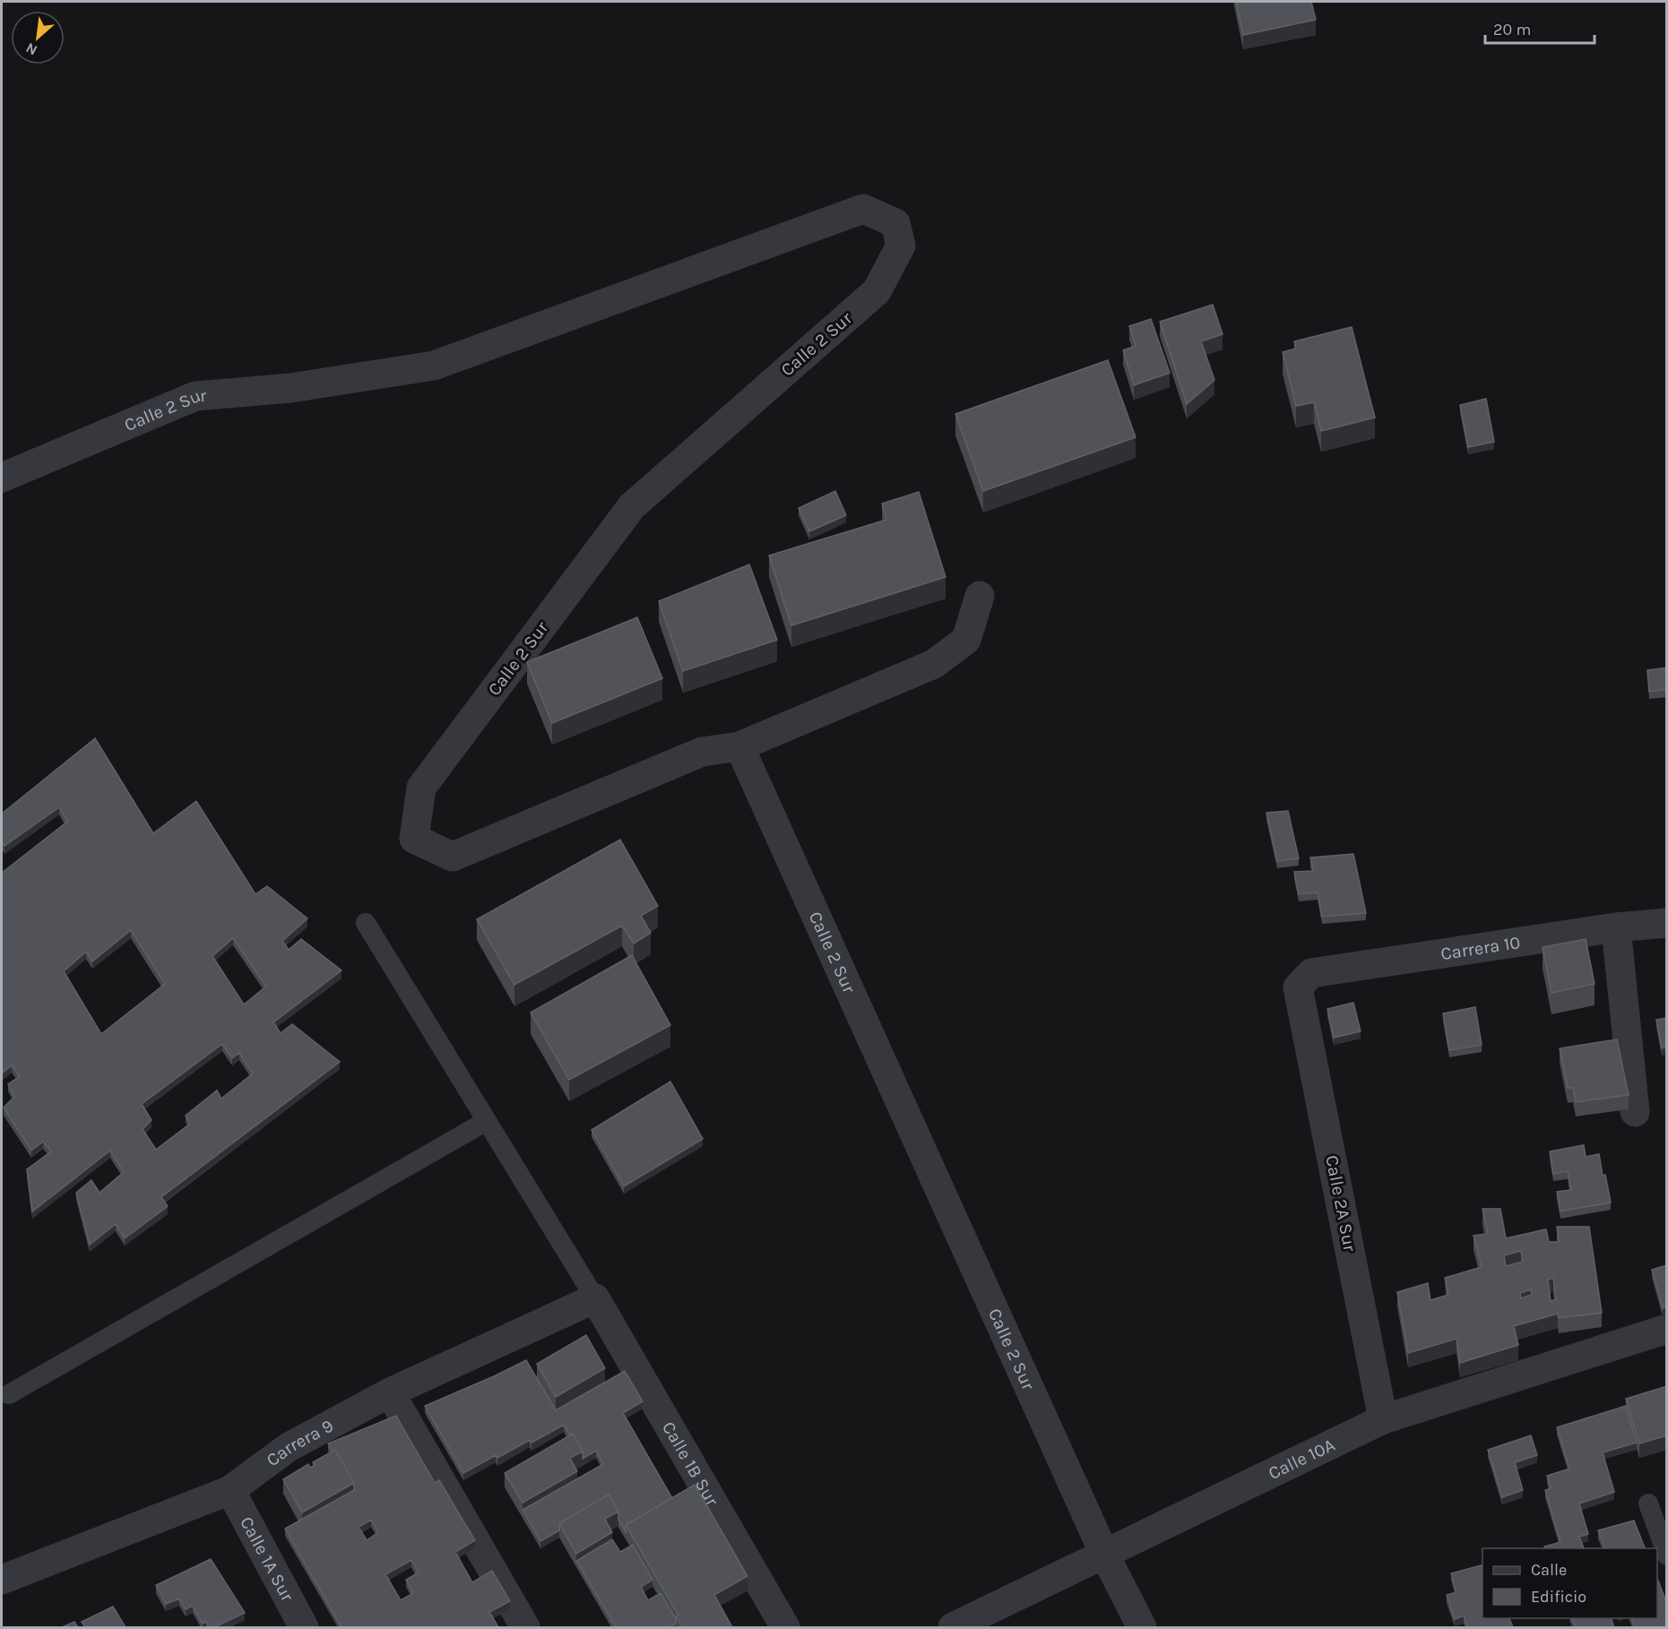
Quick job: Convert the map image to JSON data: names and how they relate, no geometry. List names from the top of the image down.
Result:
{
  "streets": {
    "street": [
      "Calle 2 Sur",
      "Carrera 10",
      "Calle 2A Sur",
      "Carrera 9",
      "Calle 10A",
      "Calle 1B Sur",
      "Calle 1A Sur"
    ]
  },
  "crossings": [
    ["Calle 2 Sur", "Calle 10A"],
    ["Carrera 10", "Calle 2A Sur"],
    ["Calle 2A Sur", "Calle 10A"],
    ["Carrera 9", "Calle 1B Sur"],
    ["Carrera 9", "Calle 1A Sur"]
  ],
  "legend": ["Calle", "Edificio"],
  "scale_bar": "20 m",
  "north": "bottom left"
}
